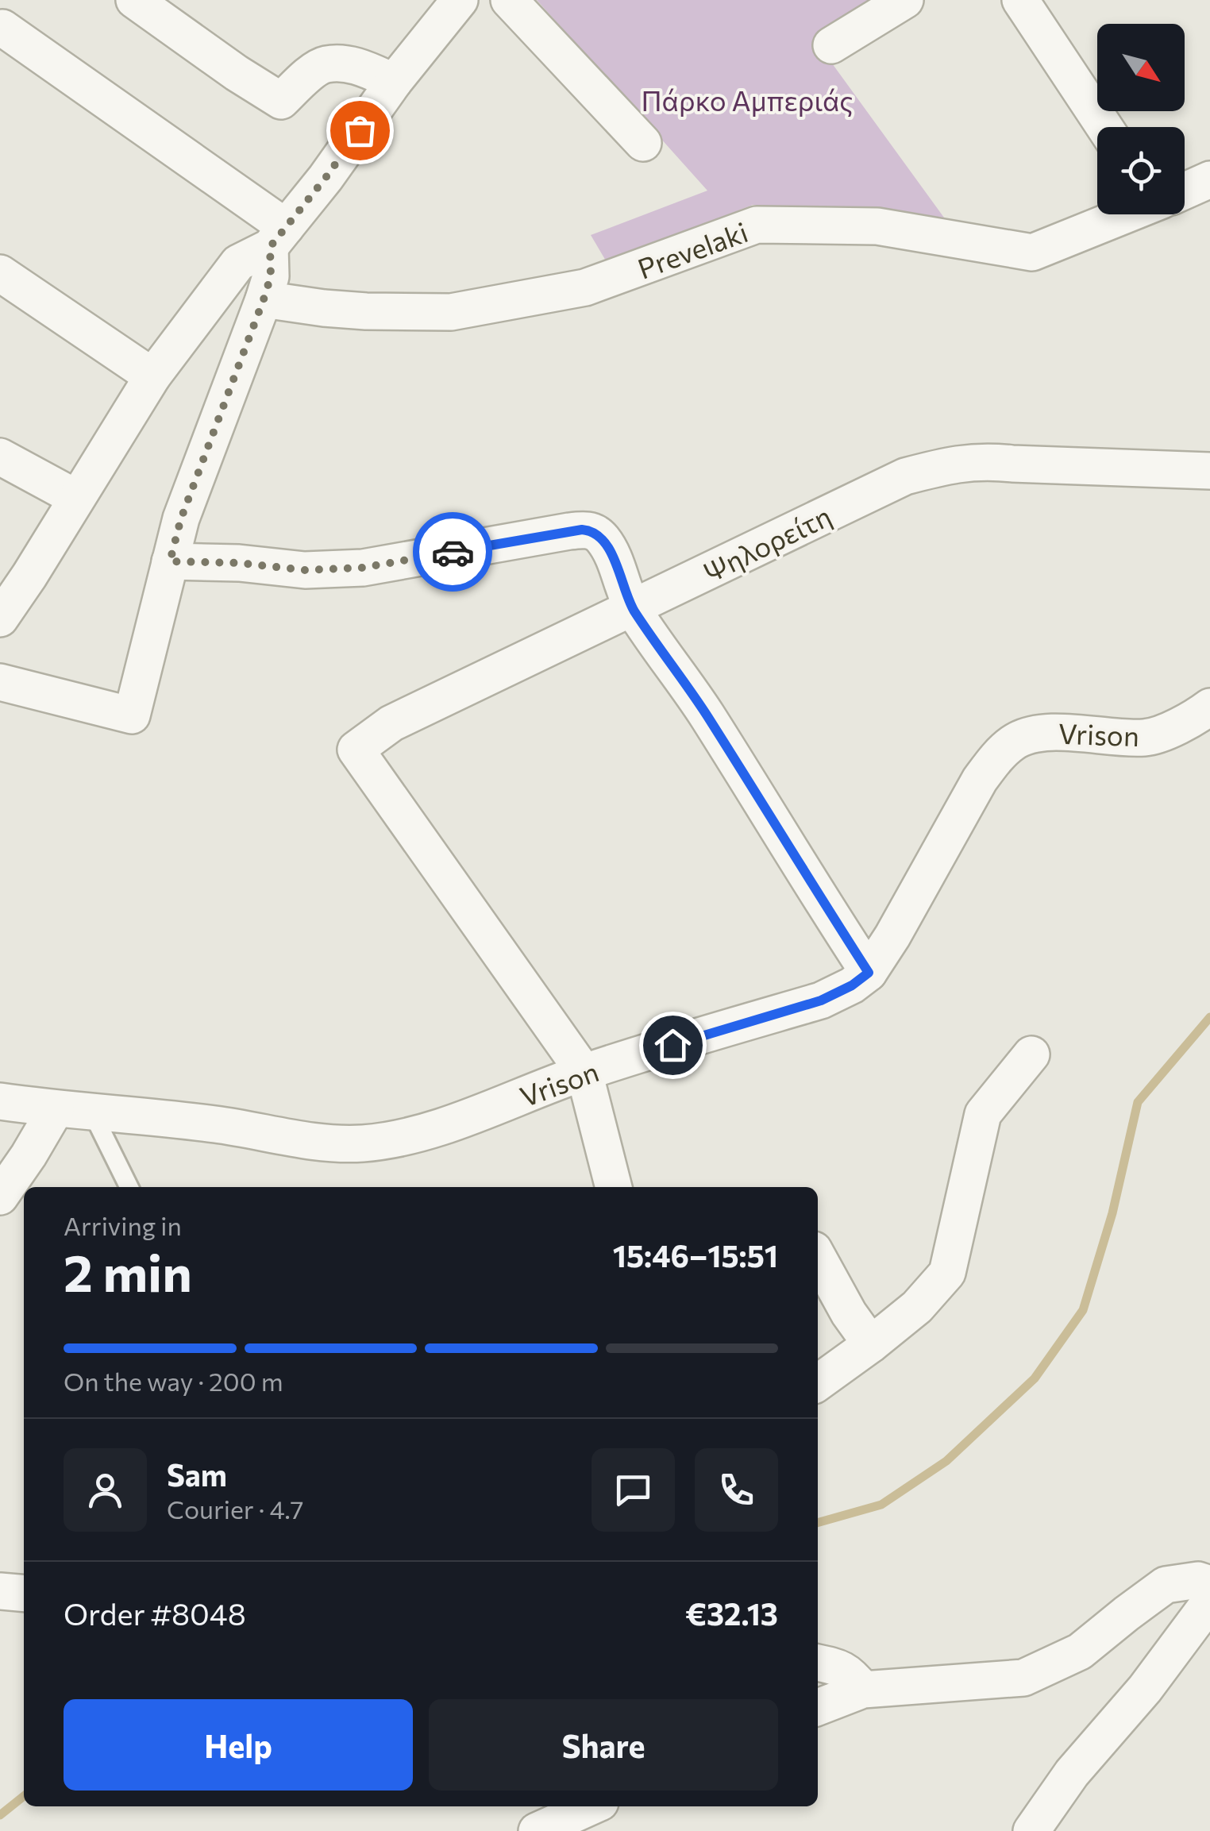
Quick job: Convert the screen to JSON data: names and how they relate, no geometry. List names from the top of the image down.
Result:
{
  "streets": {
    "street": ["Prevelaki", "Ψηλορείτη", "Vrison"]
  },
  "crossings": [
    ["Ψηλορείτη", "Vrison"]
  ],
  "parks": ["Πάρκο Αμπεριάς"],
  "north": "bottom right",
  "page": {
    "heading": ["2 min", "Arriving in", "15:46–15:51"],
    "panel": [
      "Sam",
      "Courier · 4.7",
      "Order #8048",
      "€32.13"
    ],
    "bar": "On the way · 200 m",
    "buttons": ["Help", "Share"]
  }
}
